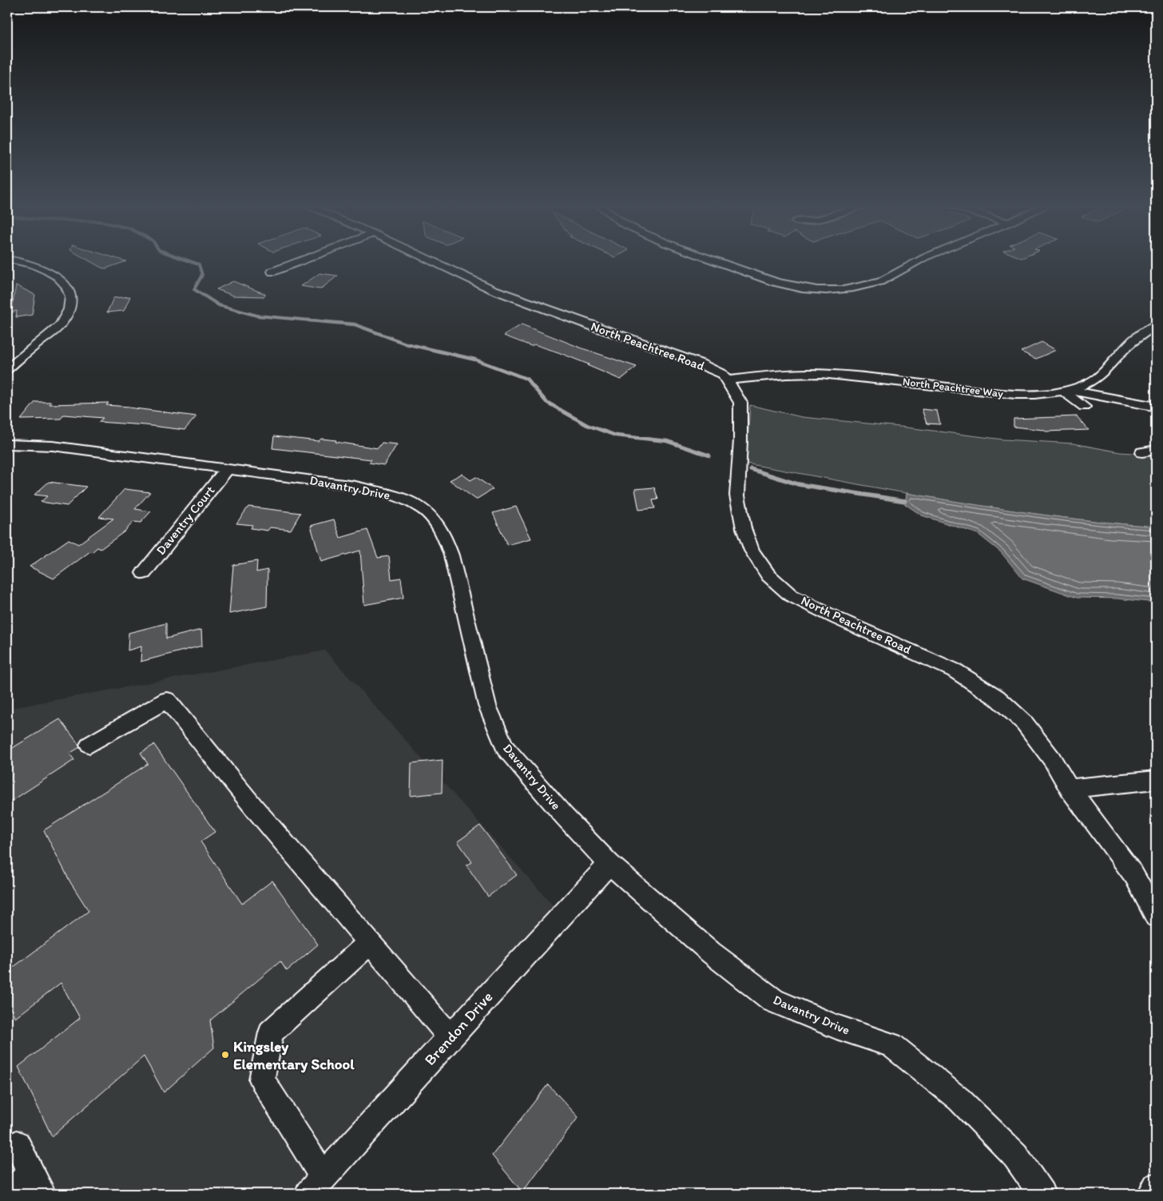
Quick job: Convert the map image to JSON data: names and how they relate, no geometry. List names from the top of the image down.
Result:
{
  "streets": {
    "street": [
      "North Peachtree Road",
      "North Peachtree Way",
      "Davantry Drive",
      "Daventry Court",
      "Brendon Drive"
    ]
  },
  "crossings": [
    ["North Peachtree Road", "North Peachtree Way"],
    ["Davantry Drive", "Daventry Court"],
    ["Davantry Drive", "Brendon Drive"]
  ],
  "places": ["Kingsley Elementary School"]
}
